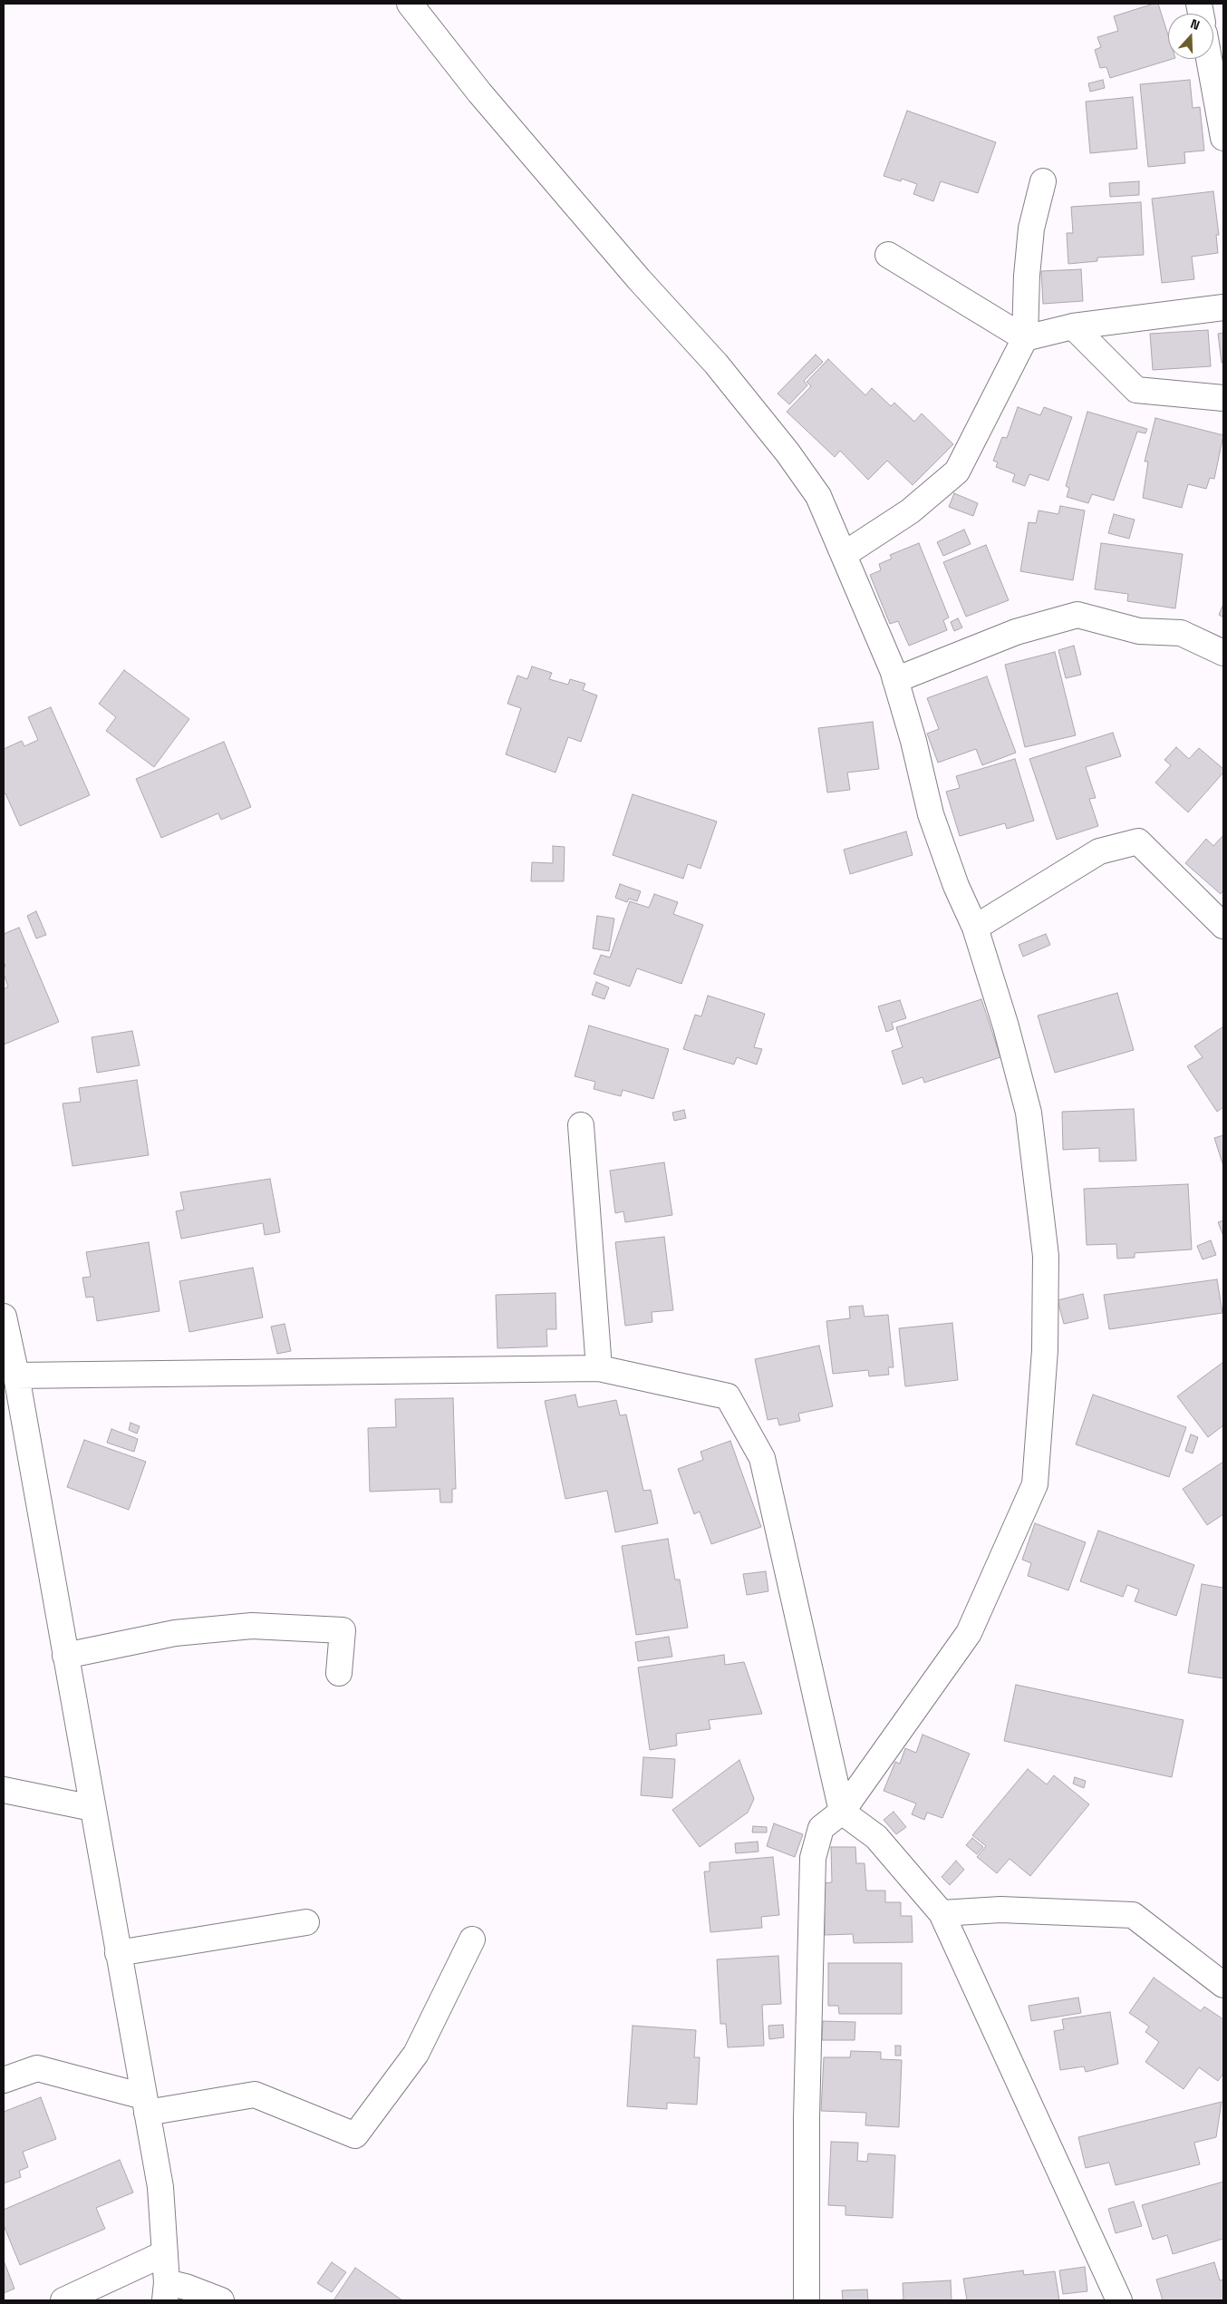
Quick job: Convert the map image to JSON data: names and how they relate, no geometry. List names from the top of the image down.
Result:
{
  "north": "top"
}
